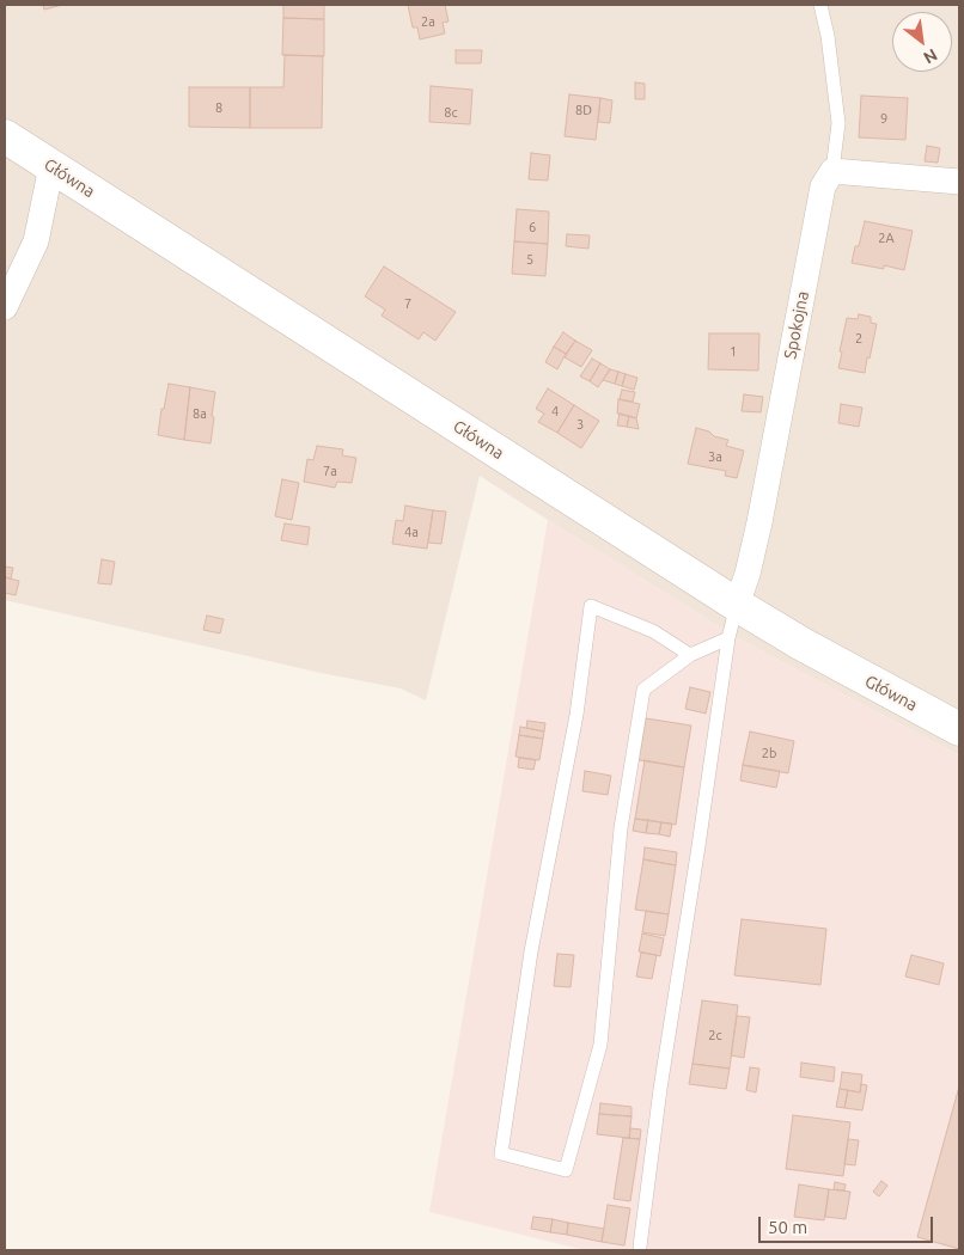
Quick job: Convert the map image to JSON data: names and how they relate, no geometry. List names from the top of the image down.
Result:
{
  "streets": {
    "main road": ["Główna"],
    "street": ["Spokojna"]
  },
  "crossings": [
    ["Główna", "Spokojna"]
  ],
  "house_numbers": [
    "2a",
    "8",
    "8D",
    "8c",
    "9",
    "6",
    "2A",
    "5",
    "7",
    "2",
    "1",
    "4",
    "8a",
    "3",
    "3a",
    "7a",
    "4a",
    "2b",
    "2c"
  ],
  "scale_bar": "50 m",
  "north": "bottom right"
}
